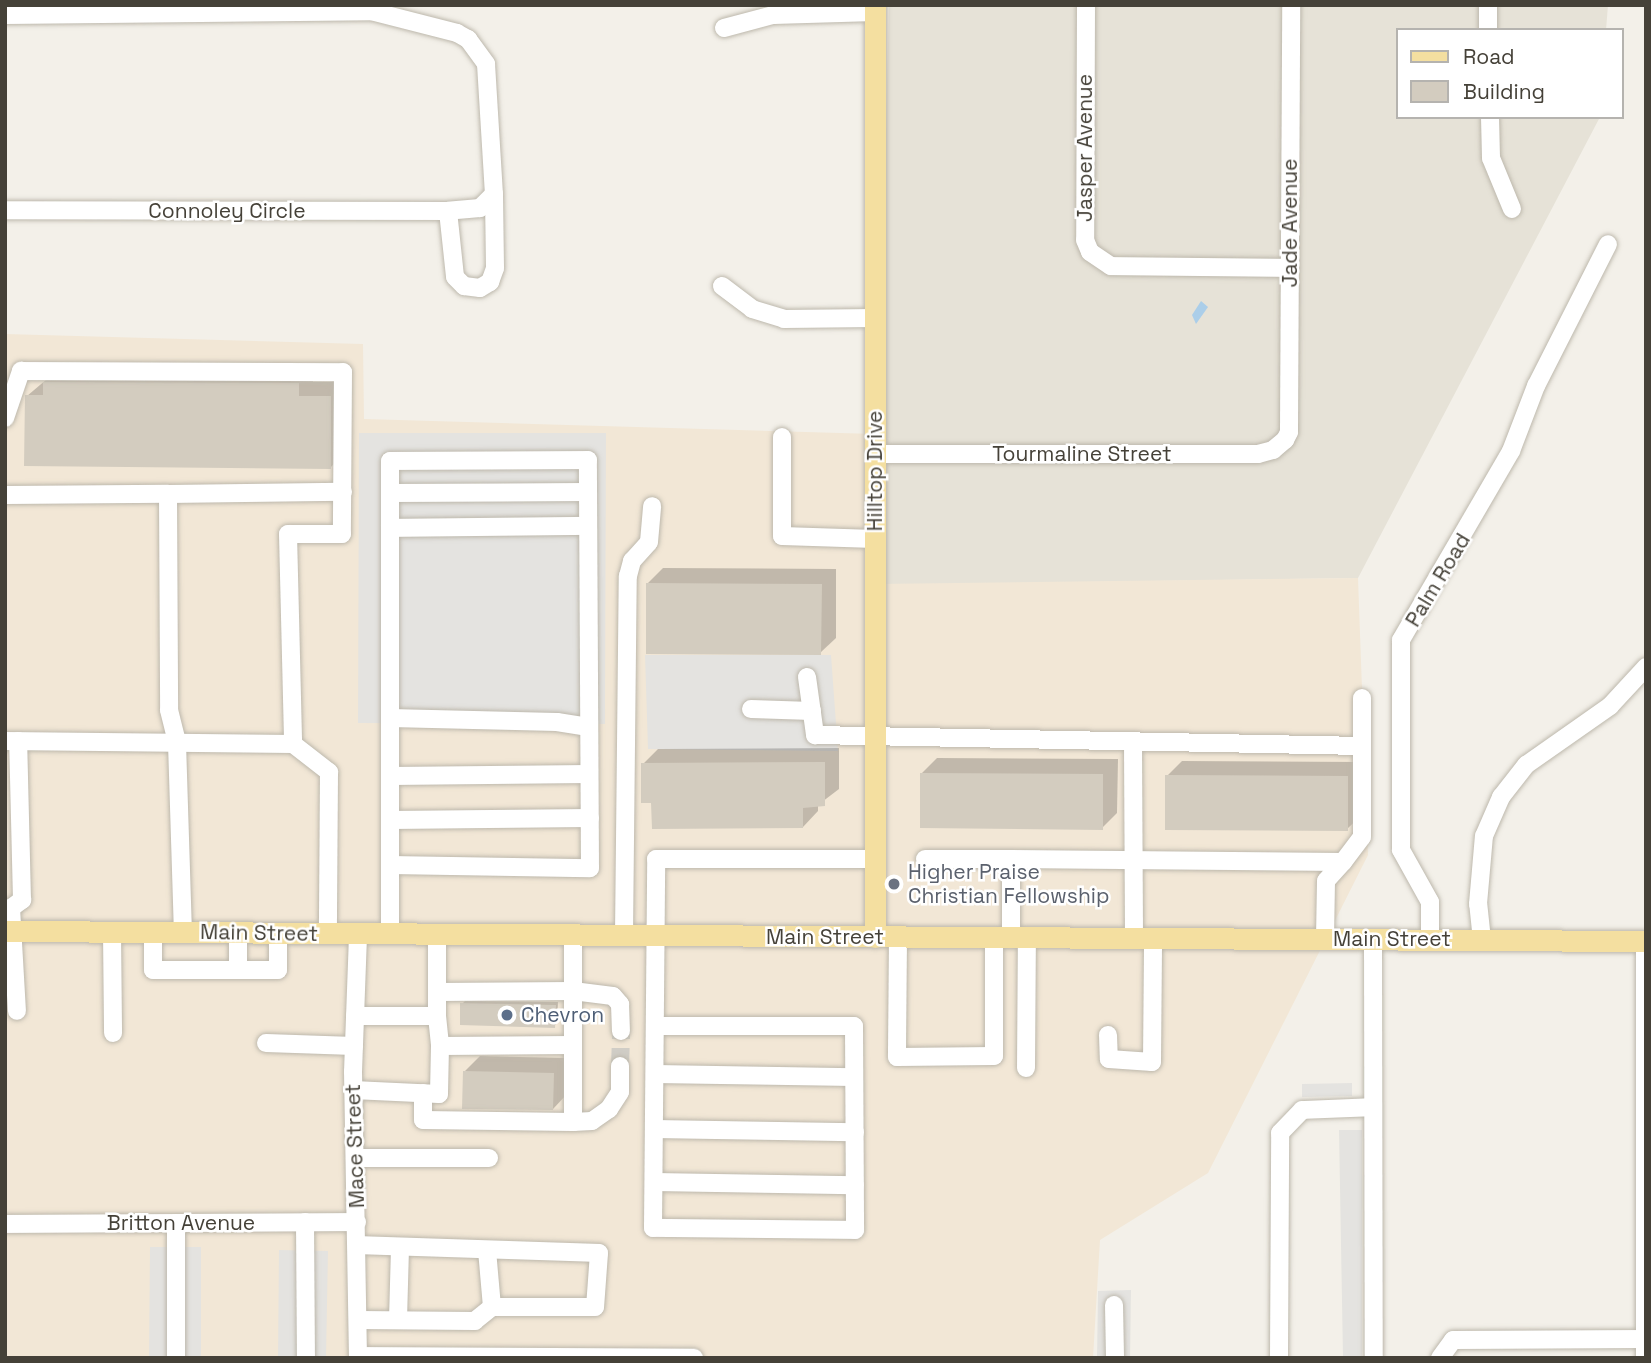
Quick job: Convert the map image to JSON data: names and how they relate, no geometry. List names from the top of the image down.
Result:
{
  "streets": {
    "main road": ["Hilltop Drive", "Main Street"],
    "street": [
      "Jasper Avenue",
      "Connoley Circle",
      "Jade Avenue",
      "Tourmaline Street",
      "Palm Road",
      "Mace Street",
      "Britton Avenue"
    ]
  },
  "crossings": [
    ["Jasper Avenue", "Jade Avenue"],
    ["Jade Avenue", "Tourmaline Street"],
    ["Tourmaline Street", "Hilltop Drive"],
    ["Hilltop Drive", "Main Street"],
    ["Palm Road", "Main Street"],
    ["Main Street", "Mace Street"],
    ["Mace Street", "Britton Avenue"]
  ],
  "places": ["Higher Praise Christian Fellowship", "Chevron"],
  "legend": ["Road", "Building"]
}
